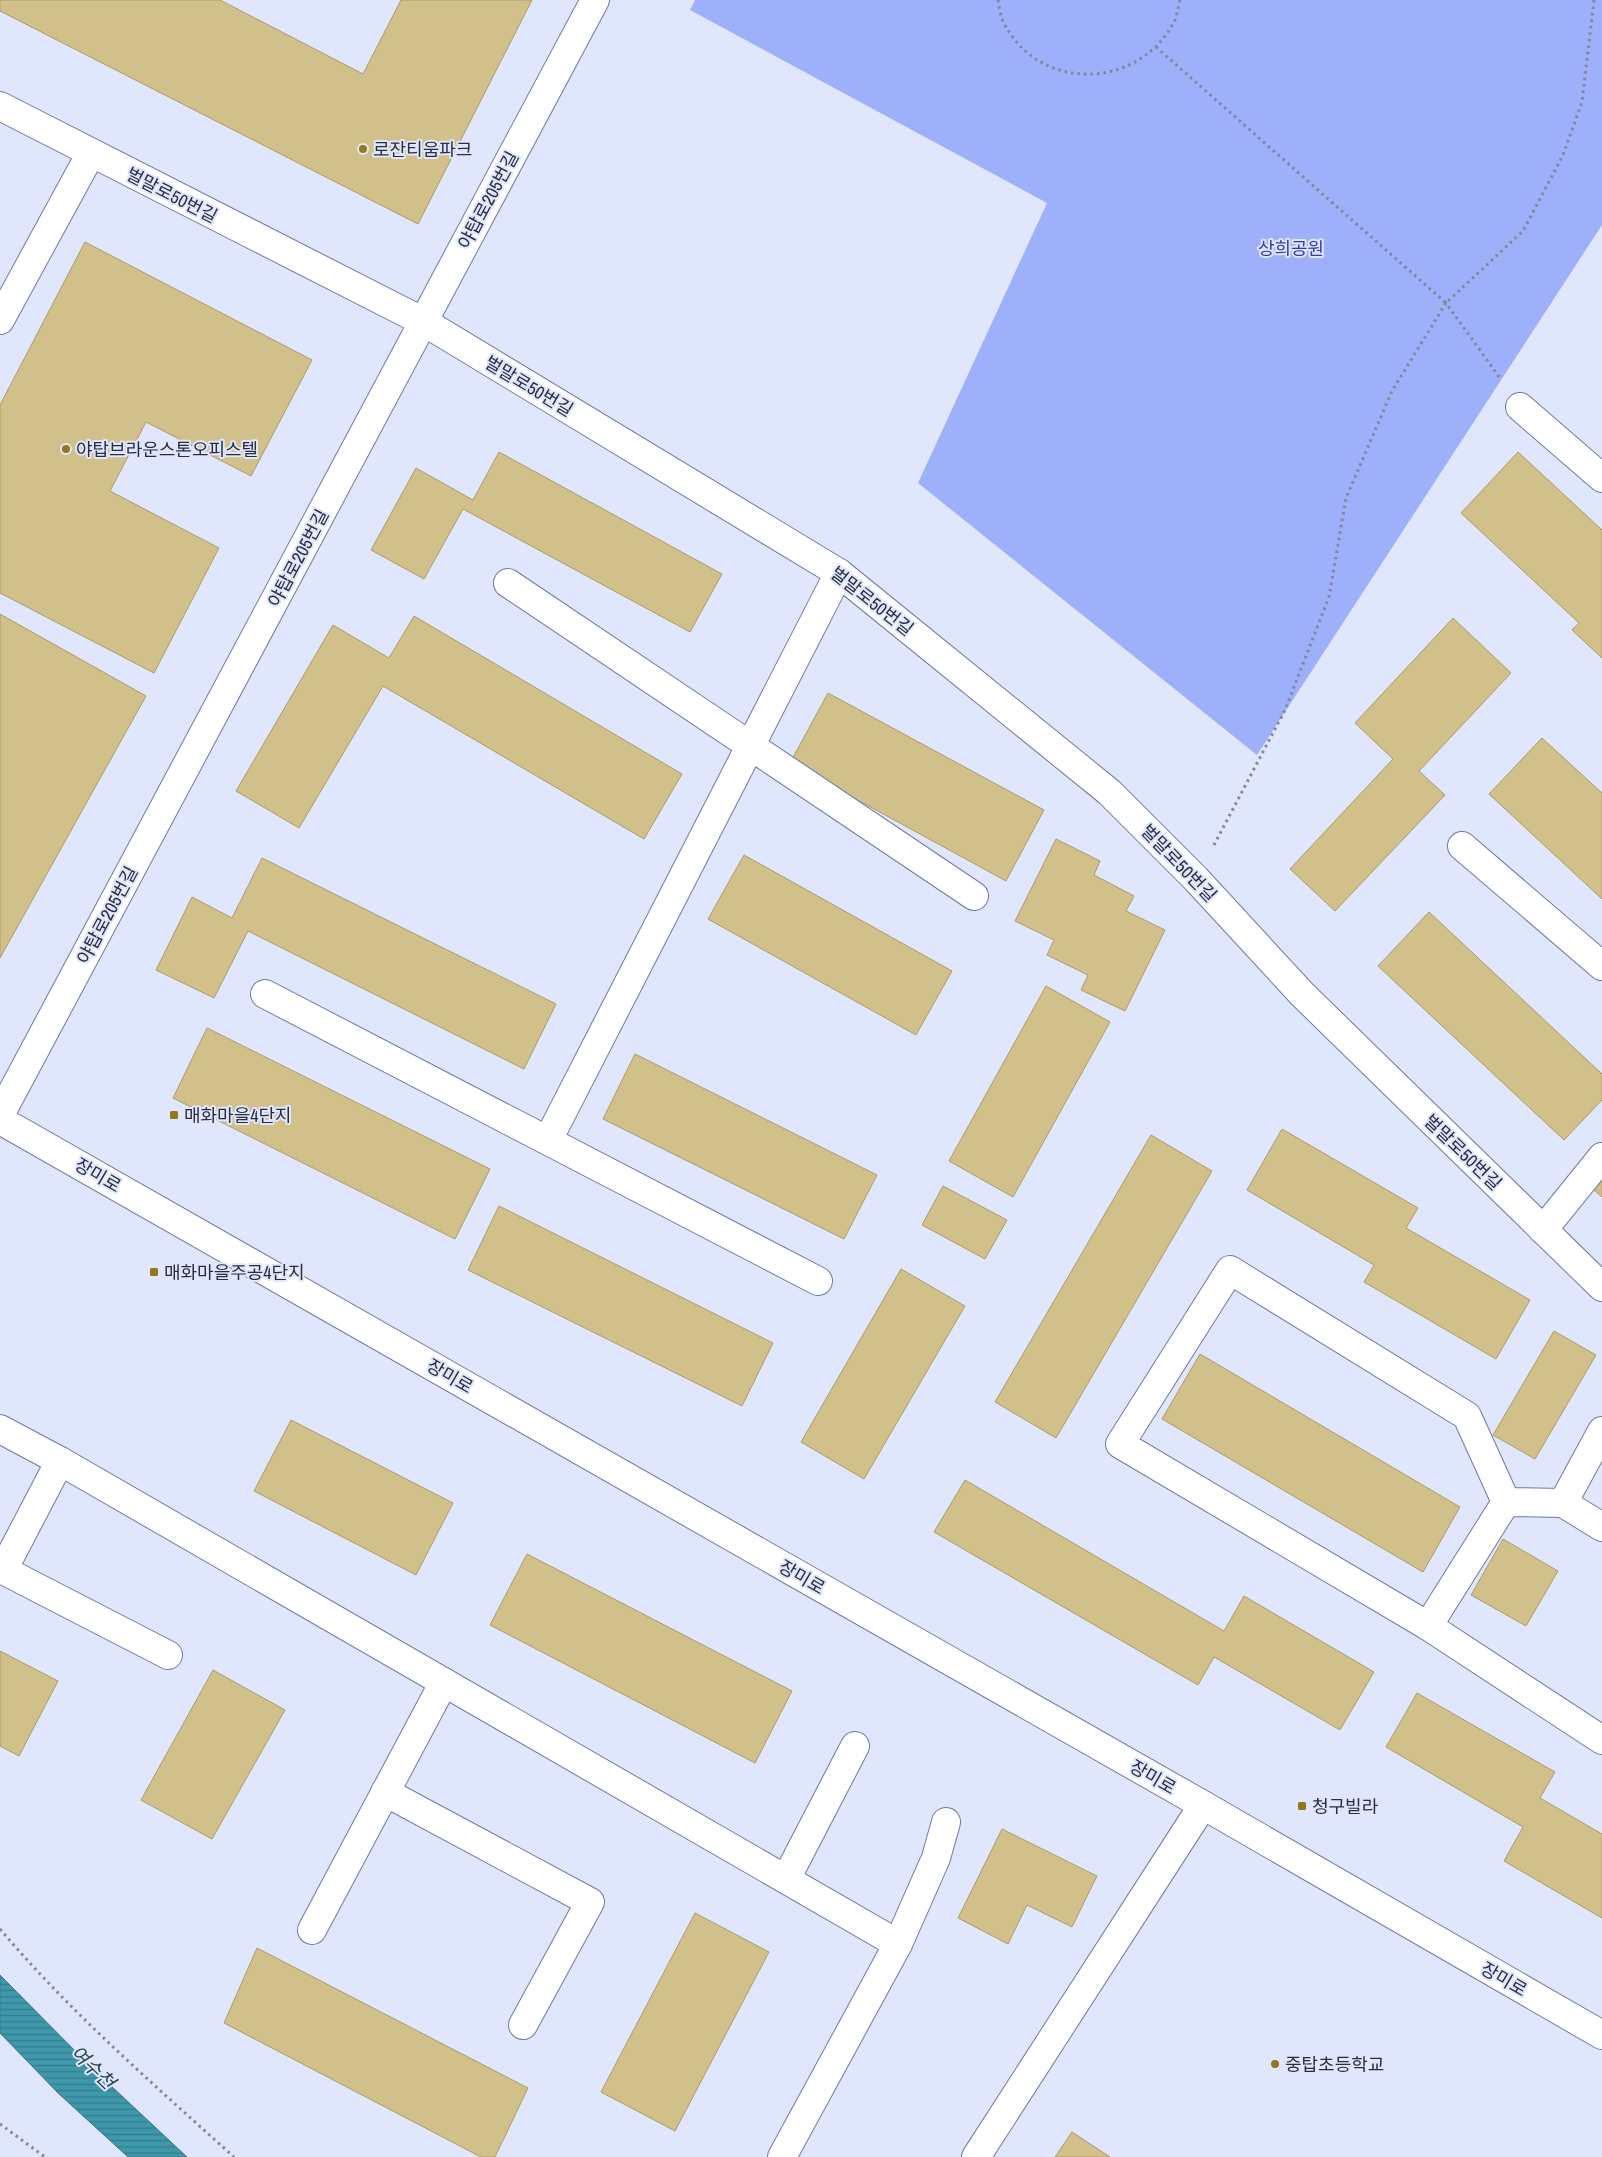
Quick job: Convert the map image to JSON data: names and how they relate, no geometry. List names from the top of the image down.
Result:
{
  "streets": {
    "street": ["벌말로50번길", "야탑로205번길", "장미로"]
  },
  "crossings": [
    ["벌말로50번길", "야탑로205번길"]
  ],
  "water": ["여수천"],
  "parks": ["상희공원"],
  "places": {
    "other": ["로잔티움파크", "야탑브라운스톤오피스텔", "중탑초등학교"],
    "transit": ["매화마을4단지", "매화마을주공4단지", "청구빌라"]
  }
}
